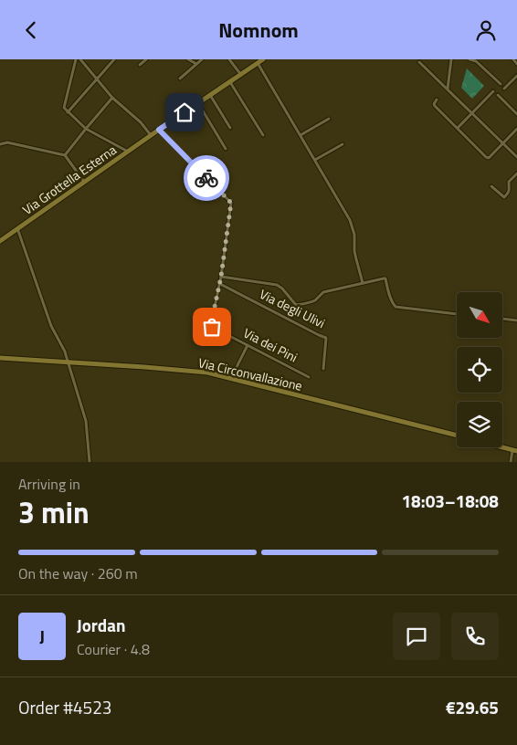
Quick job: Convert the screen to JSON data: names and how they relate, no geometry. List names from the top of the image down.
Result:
{
  "streets": {
    "main road": ["Via Grottella Esterna", "Via Circonvallazione"],
    "street": ["Via degli Ulivi", "Via dei Pini"]
  },
  "crossings": [
    ["Via degli Ulivi", "Via dei Pini"]
  ],
  "north": "bottom right",
  "page": {
    "header": "Nomnom",
    "heading": ["3 min", "Arriving in", "18:03–18:08"],
    "panel": [
      "Jordan",
      "Courier · 4.8",
      "Order #4523",
      "€29.65"
    ],
    "bar": "On the way · 260 m",
    "round": "J"
  }
}
